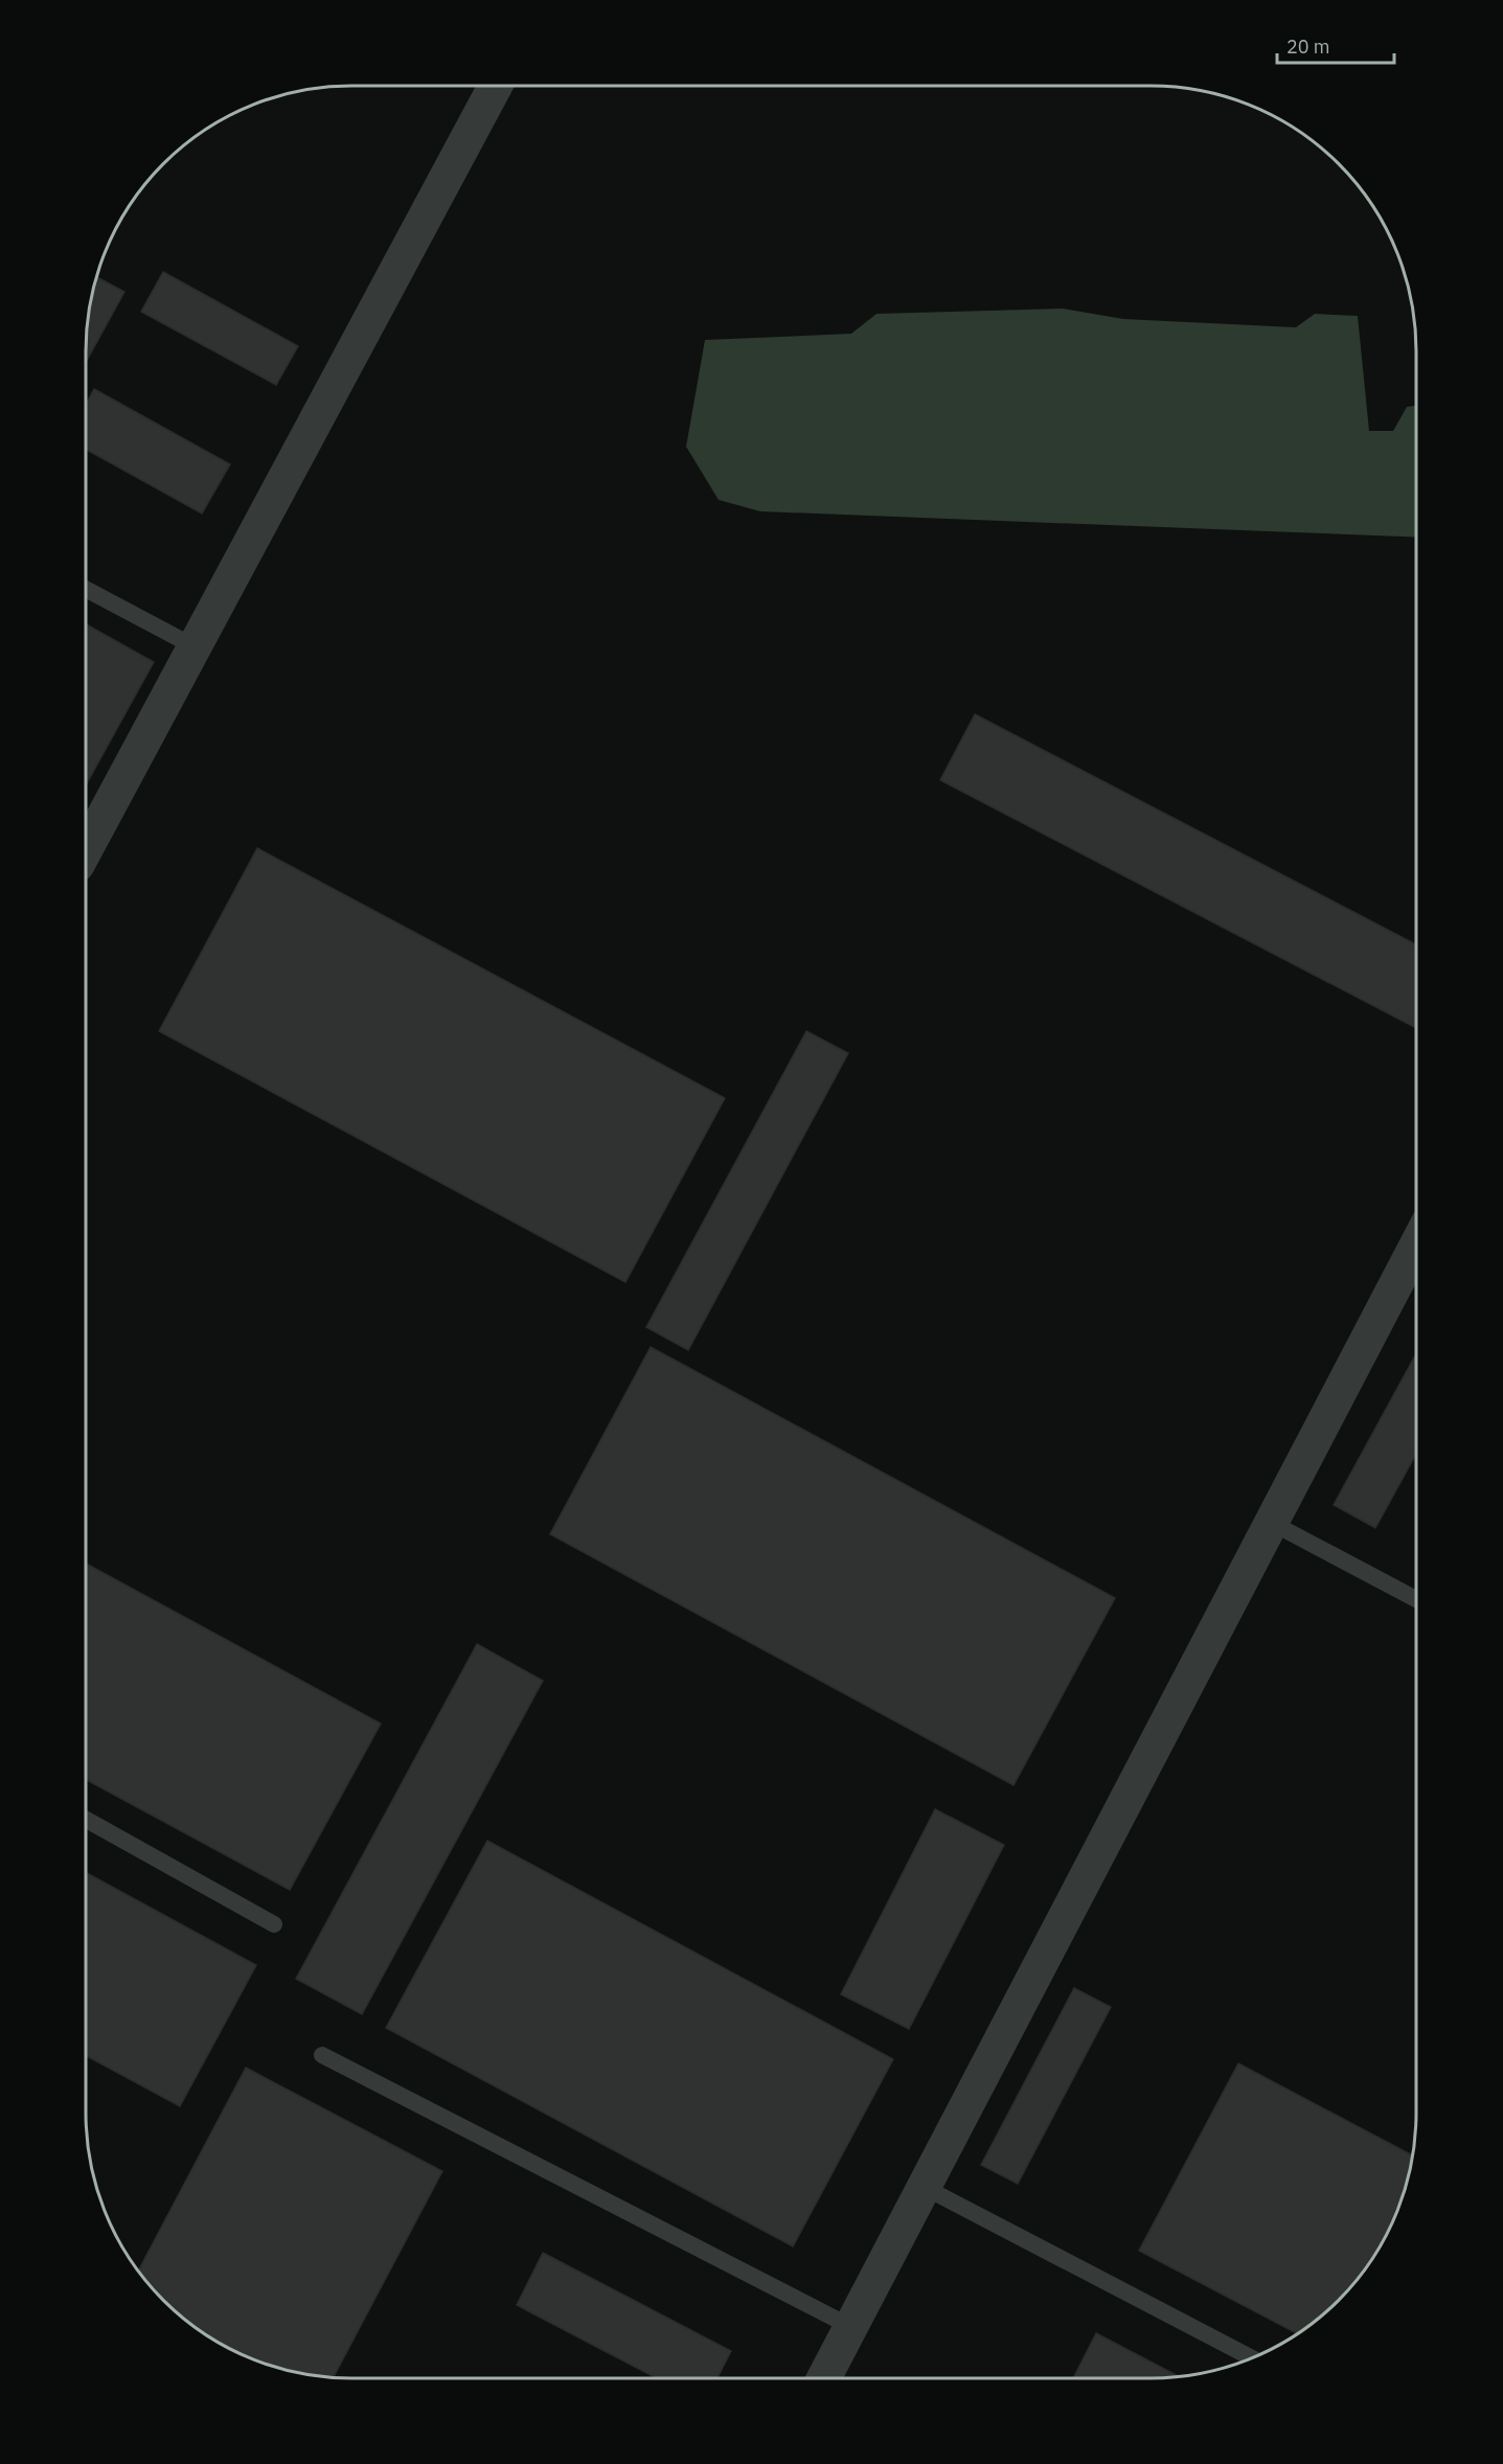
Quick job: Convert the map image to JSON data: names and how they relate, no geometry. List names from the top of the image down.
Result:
{
  "scale_bar": "20 m"
}
